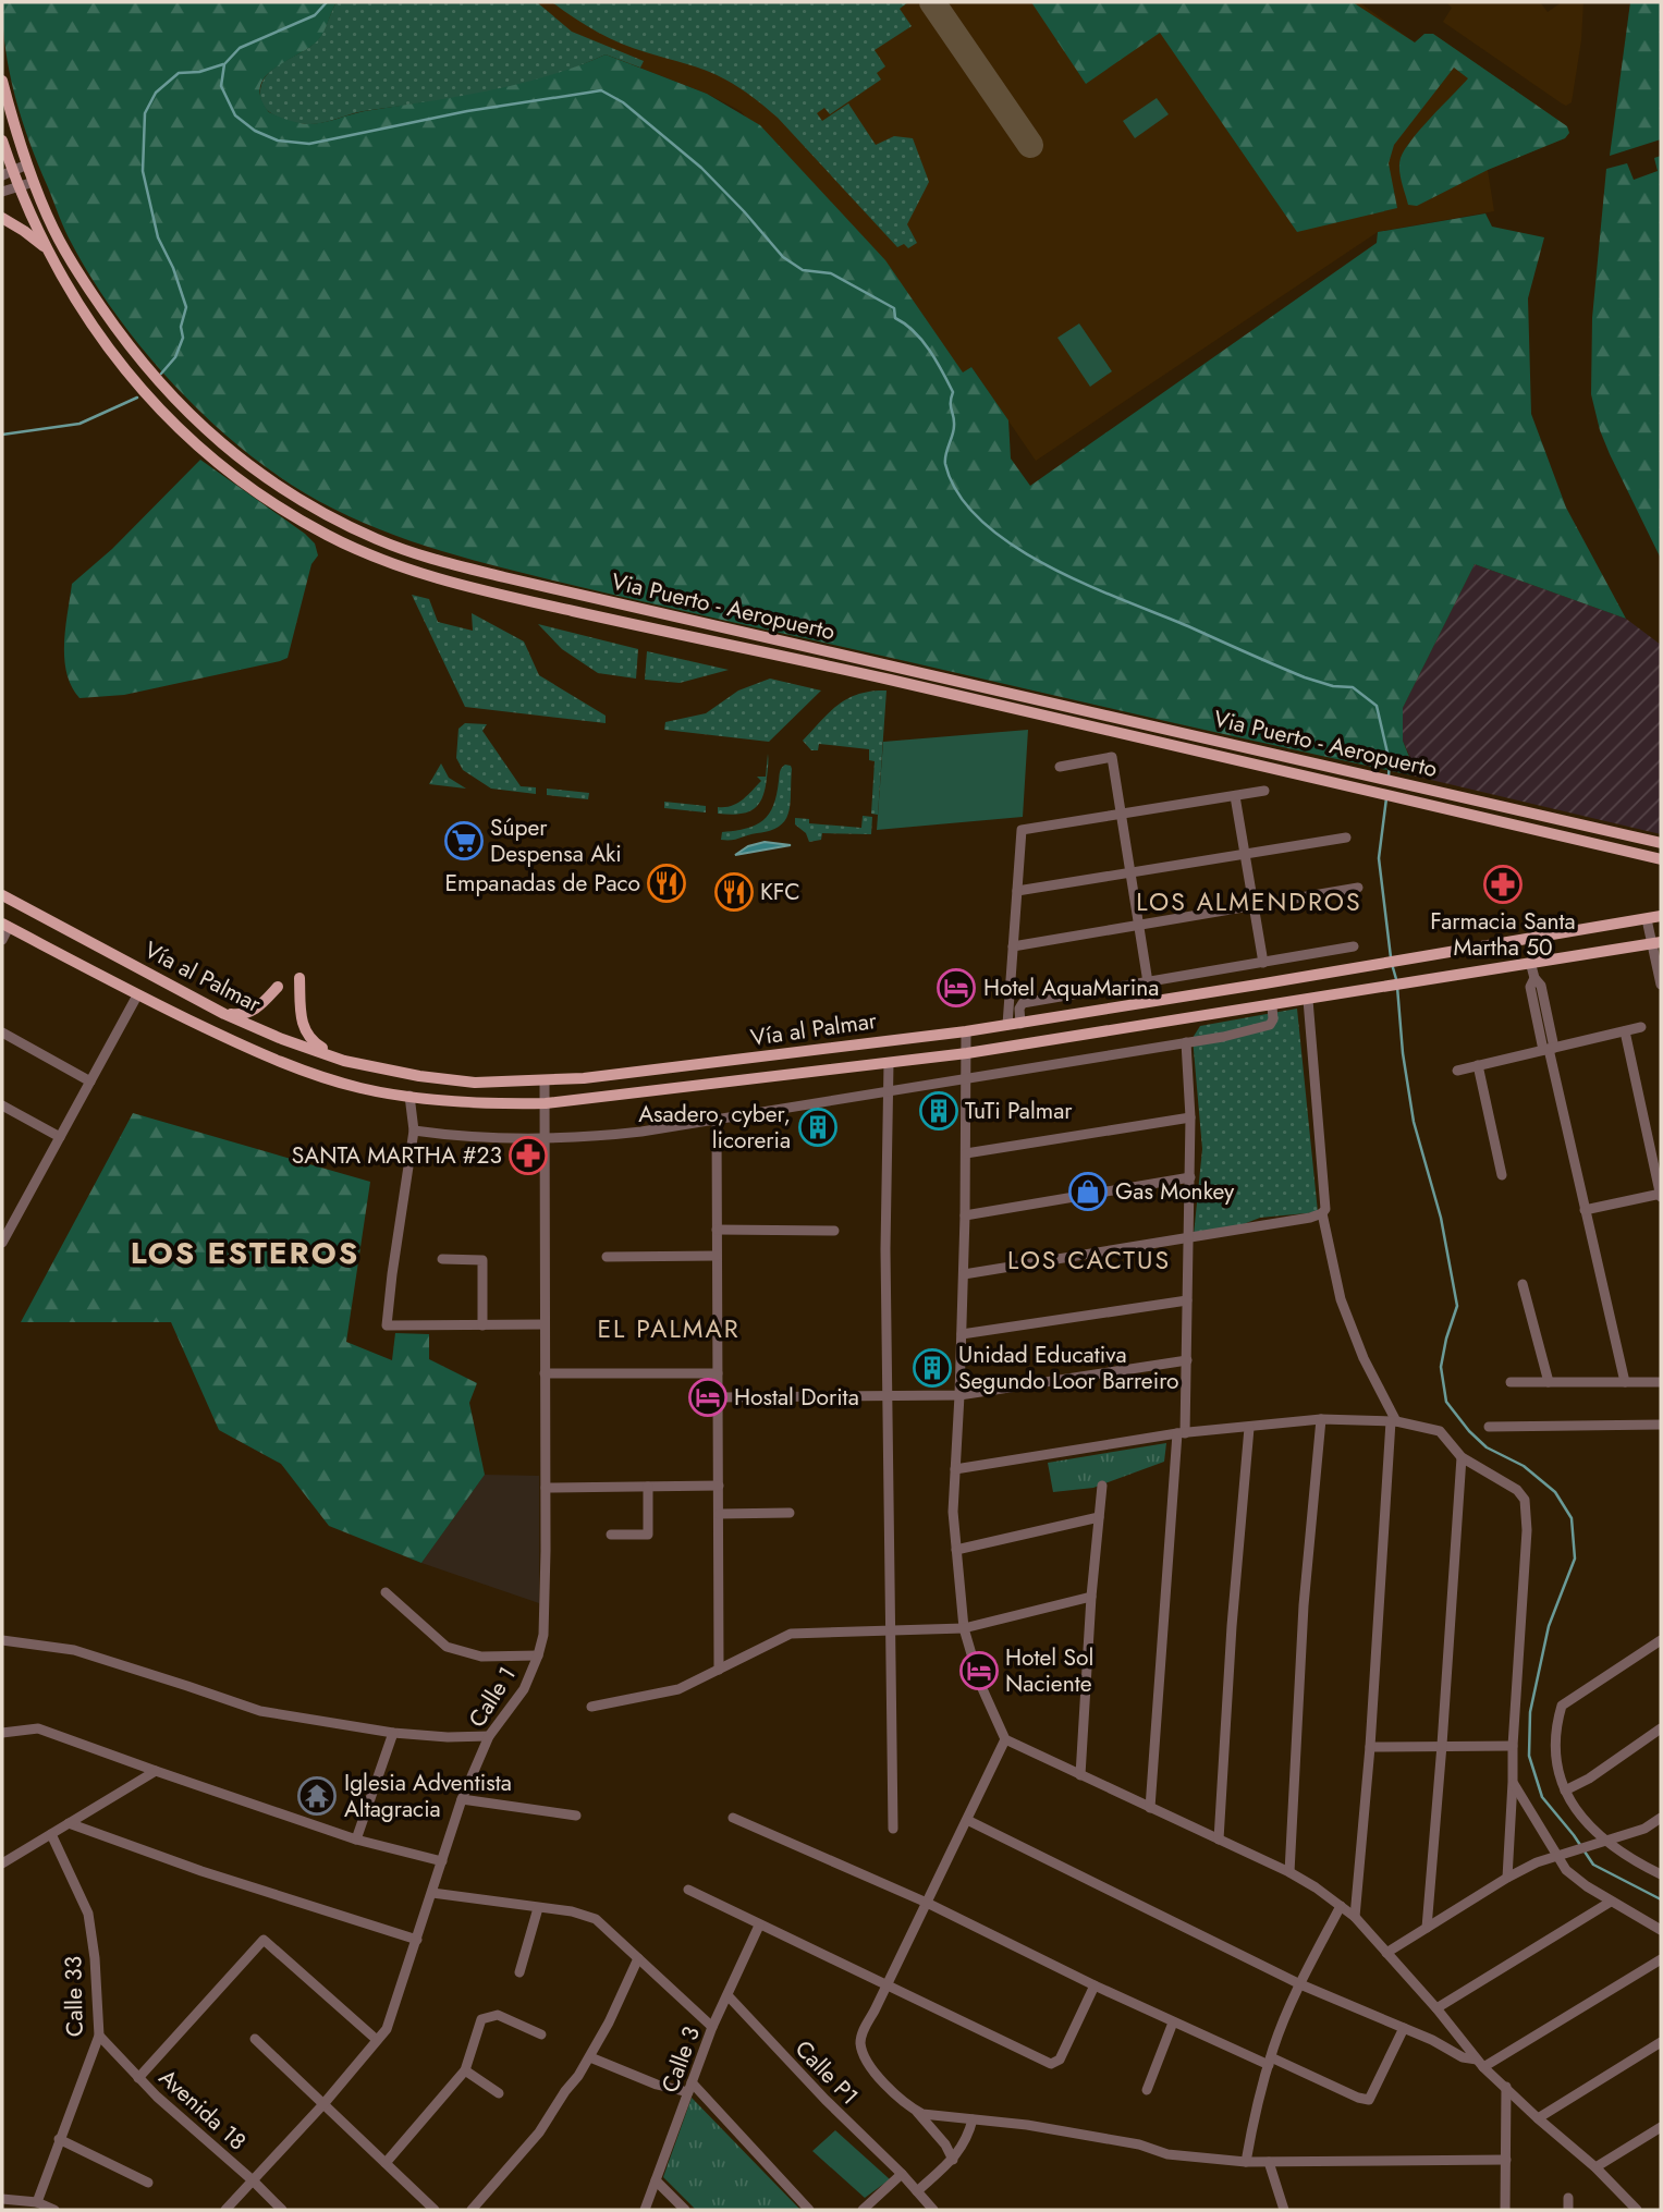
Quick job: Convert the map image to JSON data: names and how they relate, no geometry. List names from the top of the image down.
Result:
{
  "streets": {
    "main road": ["Via Puerto - Aeropuerto", "Vía al Palmar"],
    "street": [
      "Calle 1",
      "Calle 33",
      "Calle 3",
      "Calle P1",
      "Avenida 18"
    ]
  },
  "crossings": [
    ["Vía al Palmar", "Calle 1"],
    ["Calle 1", "Avenida 18"],
    ["Calle 33", "Avenida 18"],
    ["Calle 3", "Calle P1"]
  ],
  "districts": [
    "LOS ALMENDROS",
    "LOS ESTEROS",
    "LOS CACTUS",
    "EL PALMAR"
  ],
  "places": {
    "supermarket": ["Súper Despensa Aki"],
    "restaurant": ["Empanadas de Paco", "KFC"],
    "pharmacy": ["Farmacia Santa Martha 50", "SANTA MARTHA #23"],
    "hotel": ["Hotel AquaMarina", "Hostal Dorita", "Hotel Sol Naciente"],
    "building": ["TuTi Palmar", "Asadero, cyber, licoreria", "Unidad Educativa Segundo Loor Barreiro"],
    "shop": ["Gas Monkey"],
    "temple": ["Iglesia Adventista Altagracia"]
  }
}
